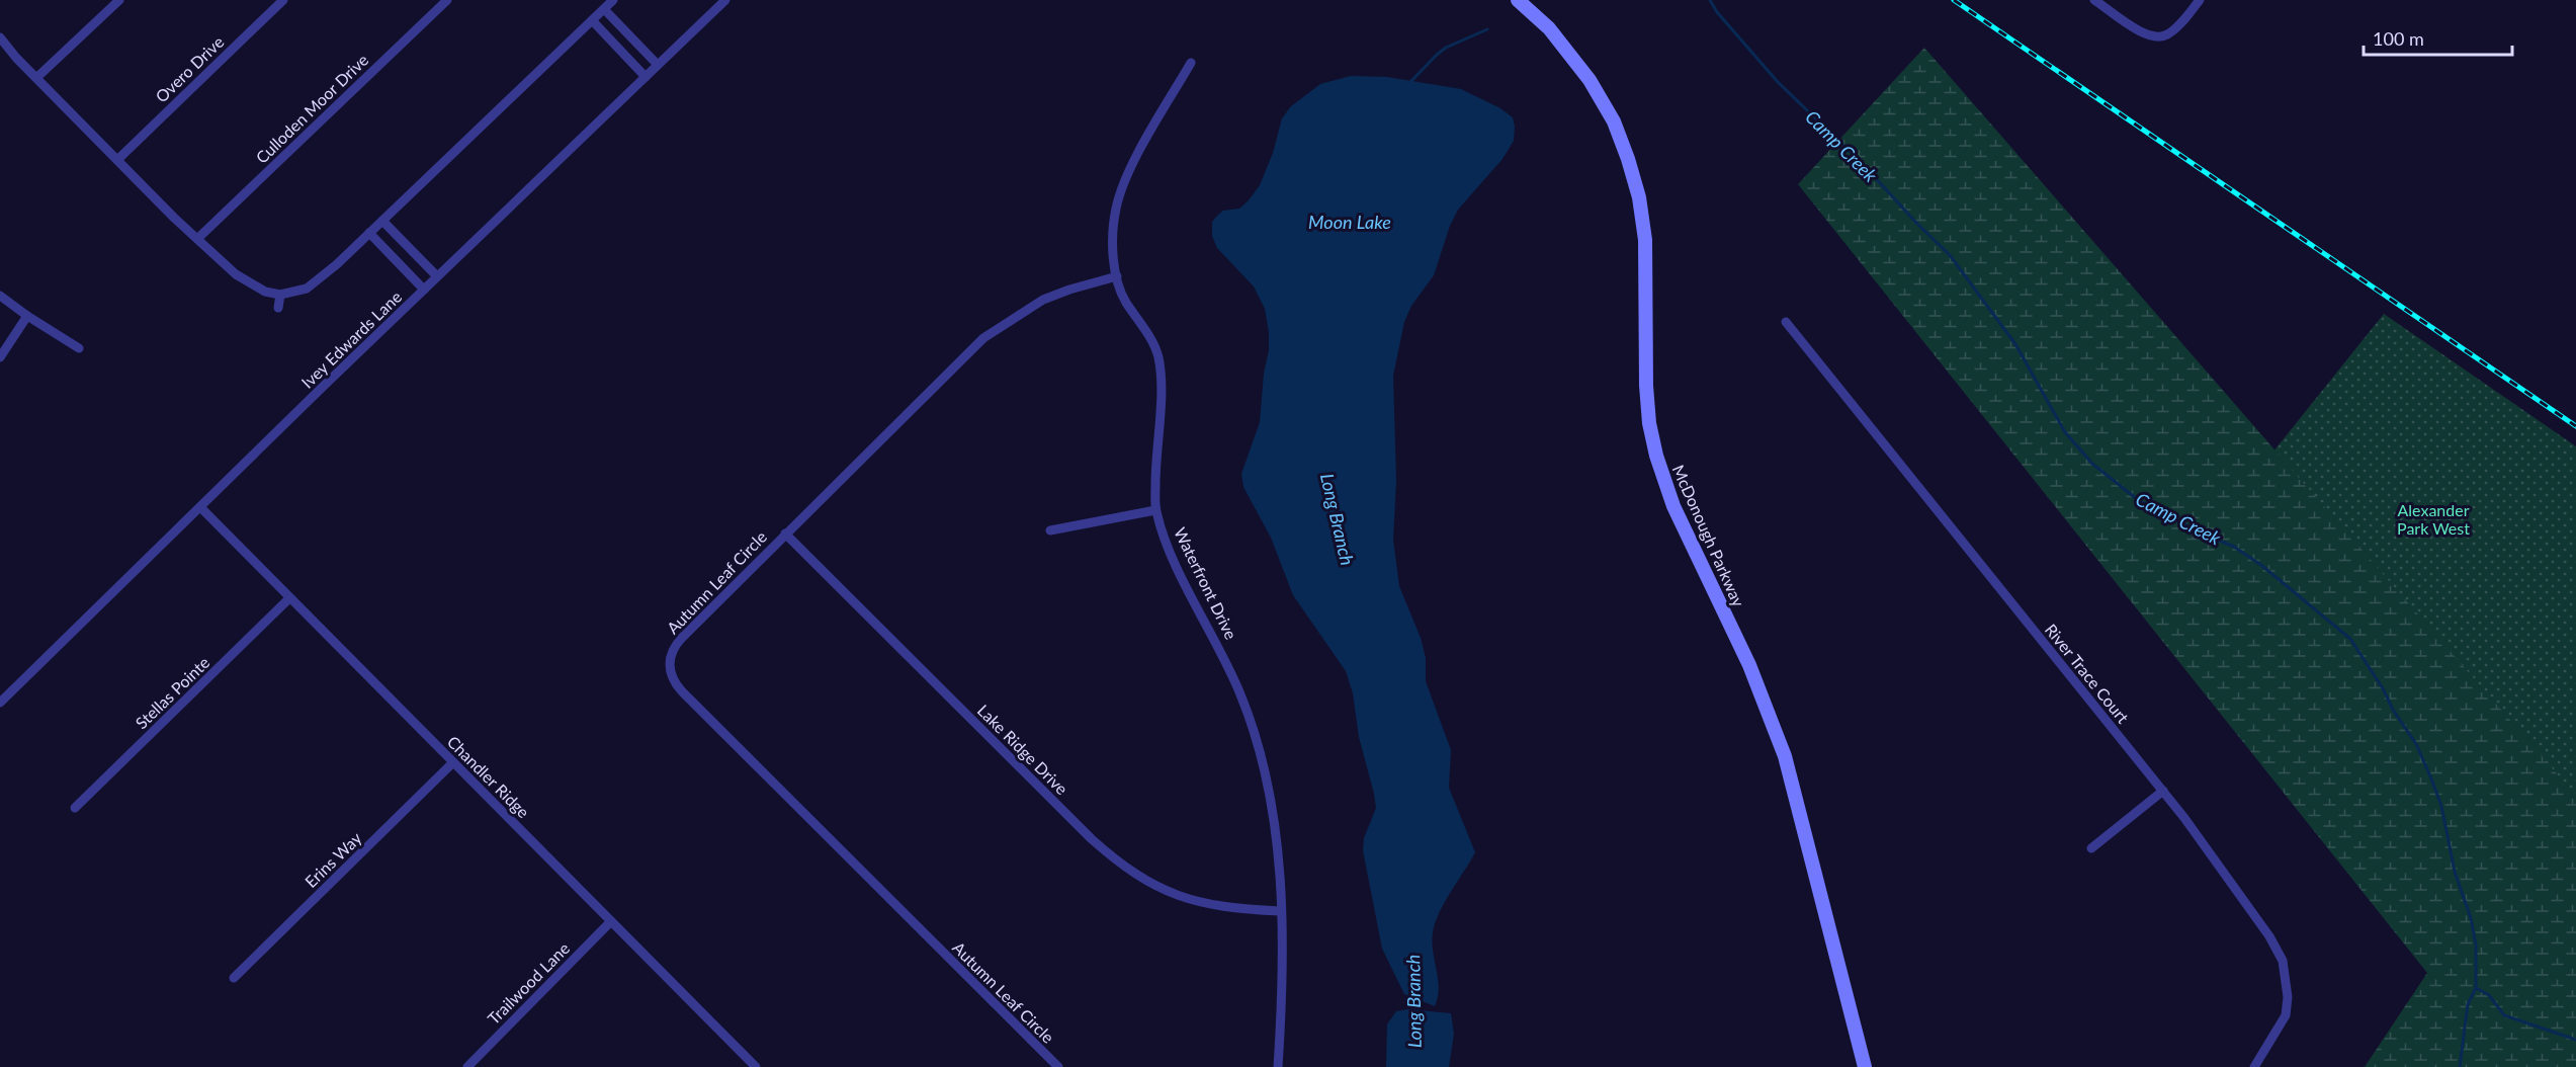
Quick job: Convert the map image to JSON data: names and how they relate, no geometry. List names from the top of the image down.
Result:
{
  "streets": {
    "street": [
      "Overo Drive",
      "Culloden Moor Drive",
      "Ivey Edwards Lane",
      "McDonough Parkway",
      "Autumn Leaf Circle",
      "Waterfront Drive",
      "River Trace Court",
      "Stellas Pointe",
      "Lake Ridge Drive",
      "Chandler Ridge",
      "Erins Way",
      "Trailwood Lane"
    ]
  },
  "crossings": [
    ["Ivey Edwards Lane", "Chandler Ridge"],
    ["Autumn Leaf Circle", "Waterfront Drive"],
    ["Autumn Leaf Circle", "Lake Ridge Drive"],
    ["Waterfront Drive", "Lake Ridge Drive"],
    ["Stellas Pointe", "Chandler Ridge"],
    ["Chandler Ridge", "Erins Way"],
    ["Chandler Ridge", "Trailwood Lane"]
  ],
  "water": ["Camp Creek", "Moon Lake", "Long Branch"],
  "parks": ["Alexander Park West"],
  "scale_bar": "100 m"
}
